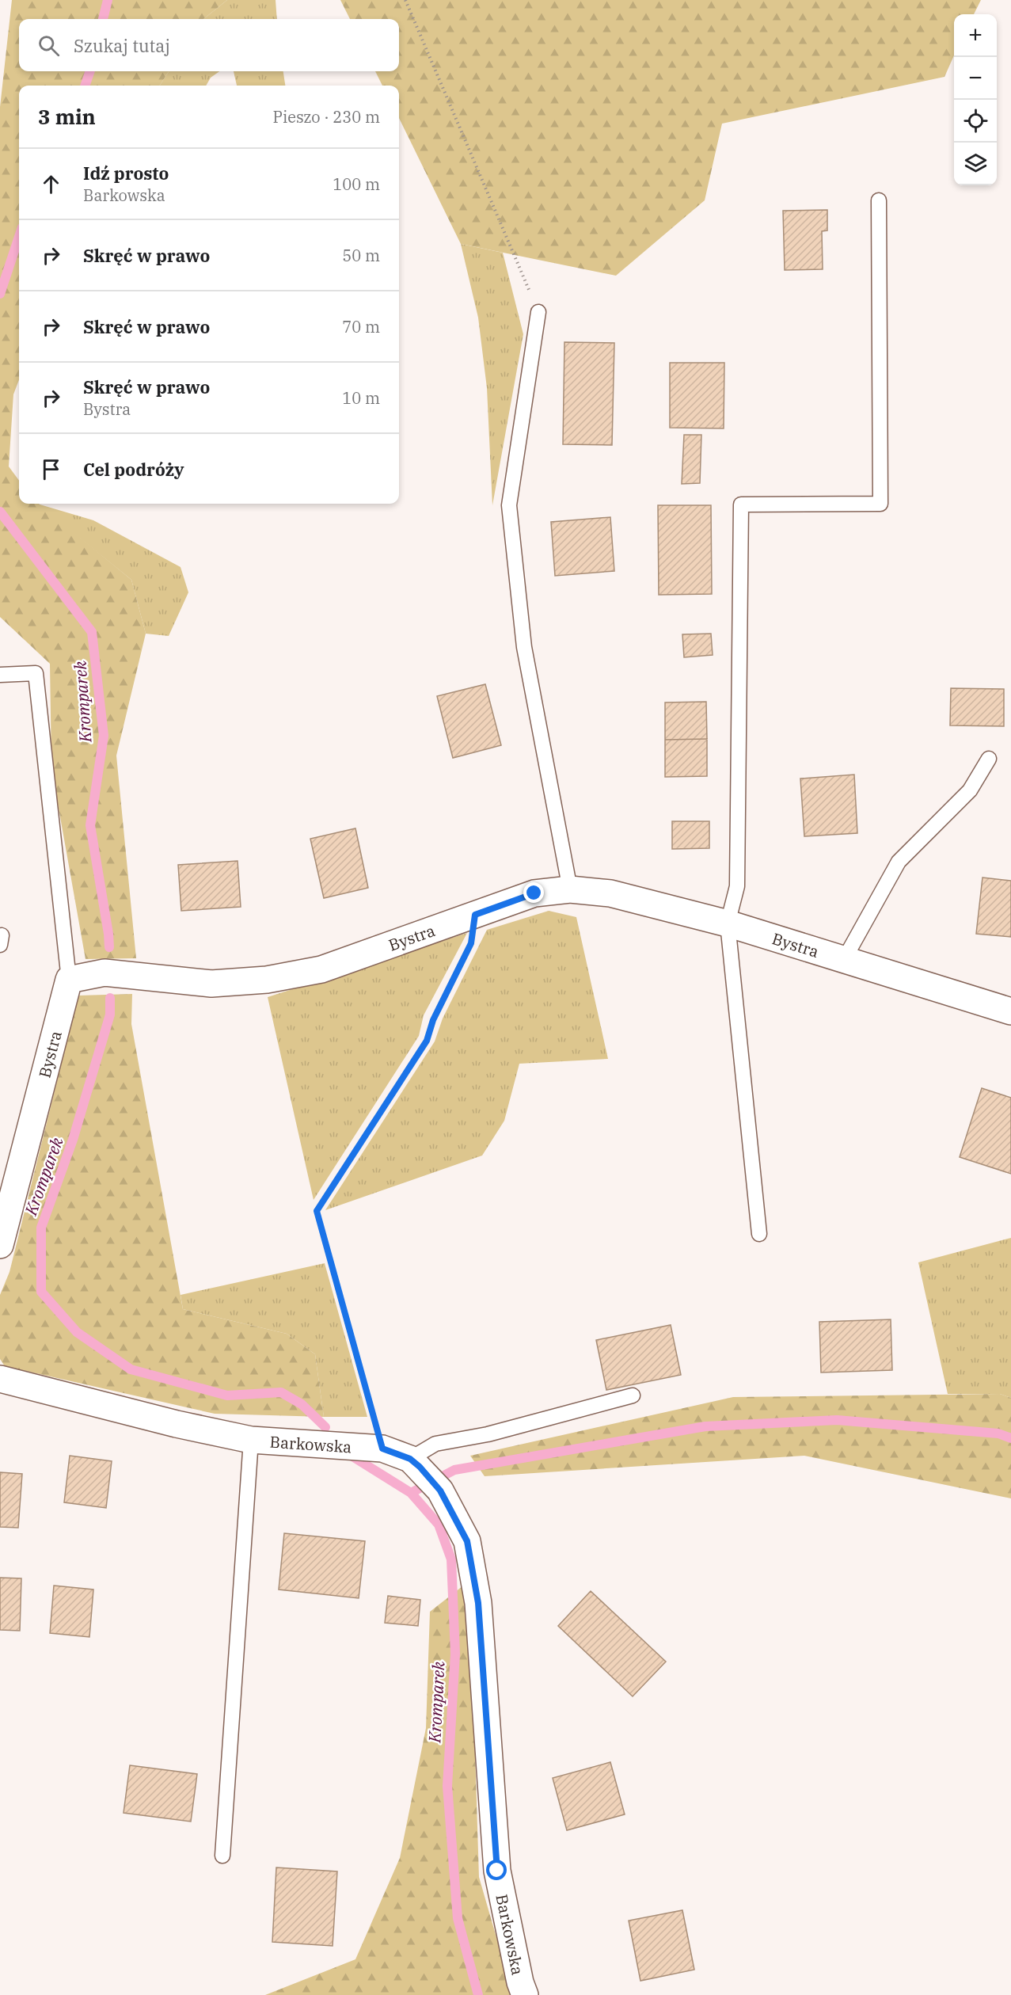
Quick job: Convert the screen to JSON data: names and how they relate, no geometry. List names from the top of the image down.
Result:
{
  "streets": {
    "street": ["Bystra", "Barkowska"]
  },
  "water": ["Kromparek"],
  "page": {
    "map_buttons": ["+", "−"],
    "search": "Szukaj tutaj",
    "heading": ["3 min", "Pieszo · 230 m"],
    "list": [
      ["Idź prosto", "Barkowska", "100 m"],
      ["Skręć w prawo", "50 m"],
      ["Skręć w prawo", "70 m"],
      ["Skręć w prawo", "Bystra", "10 m"],
      "Cel podróży"
    ]
  }
}
